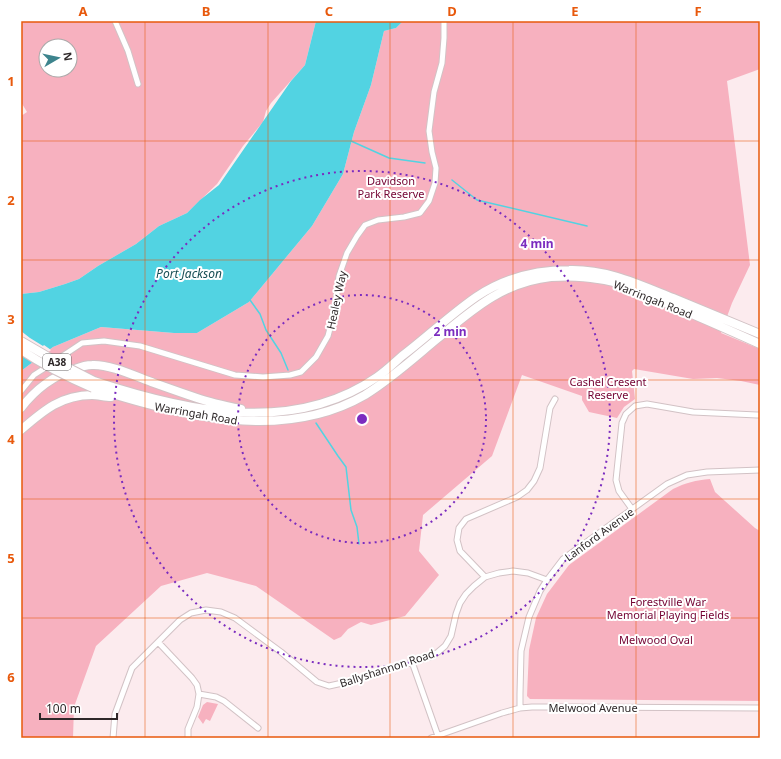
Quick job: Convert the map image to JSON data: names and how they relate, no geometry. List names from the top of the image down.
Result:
{
  "streets": {
    "highway": ["Warringah Road", "A38"],
    "street": [
      "Healey Way",
      "Lanford Avenue",
      "Ballyshannon Road",
      "Melwood Avenue"
    ]
  },
  "crossings": [
    ["Lanford Avenue", "Ballyshannon Road"],
    ["Lanford Avenue", "Melwood Avenue"]
  ],
  "water": ["Port Jackson"],
  "parks": [
    "Davidson Park Reserve",
    "Cashel Cresent Reserve",
    "Forestville War Memorial Playing Fields",
    "Melwood Oval"
  ],
  "scale_bar": "100 m",
  "north": "right",
  "grid": {
    "columns": [
      "A",
      "B",
      "C",
      "D",
      "E",
      "F"
    ],
    "rows": [
      "1",
      "2",
      "3",
      "4",
      "5",
      "6"
    ]
  },
  "rings": ["4 min", "2 min"]
}
